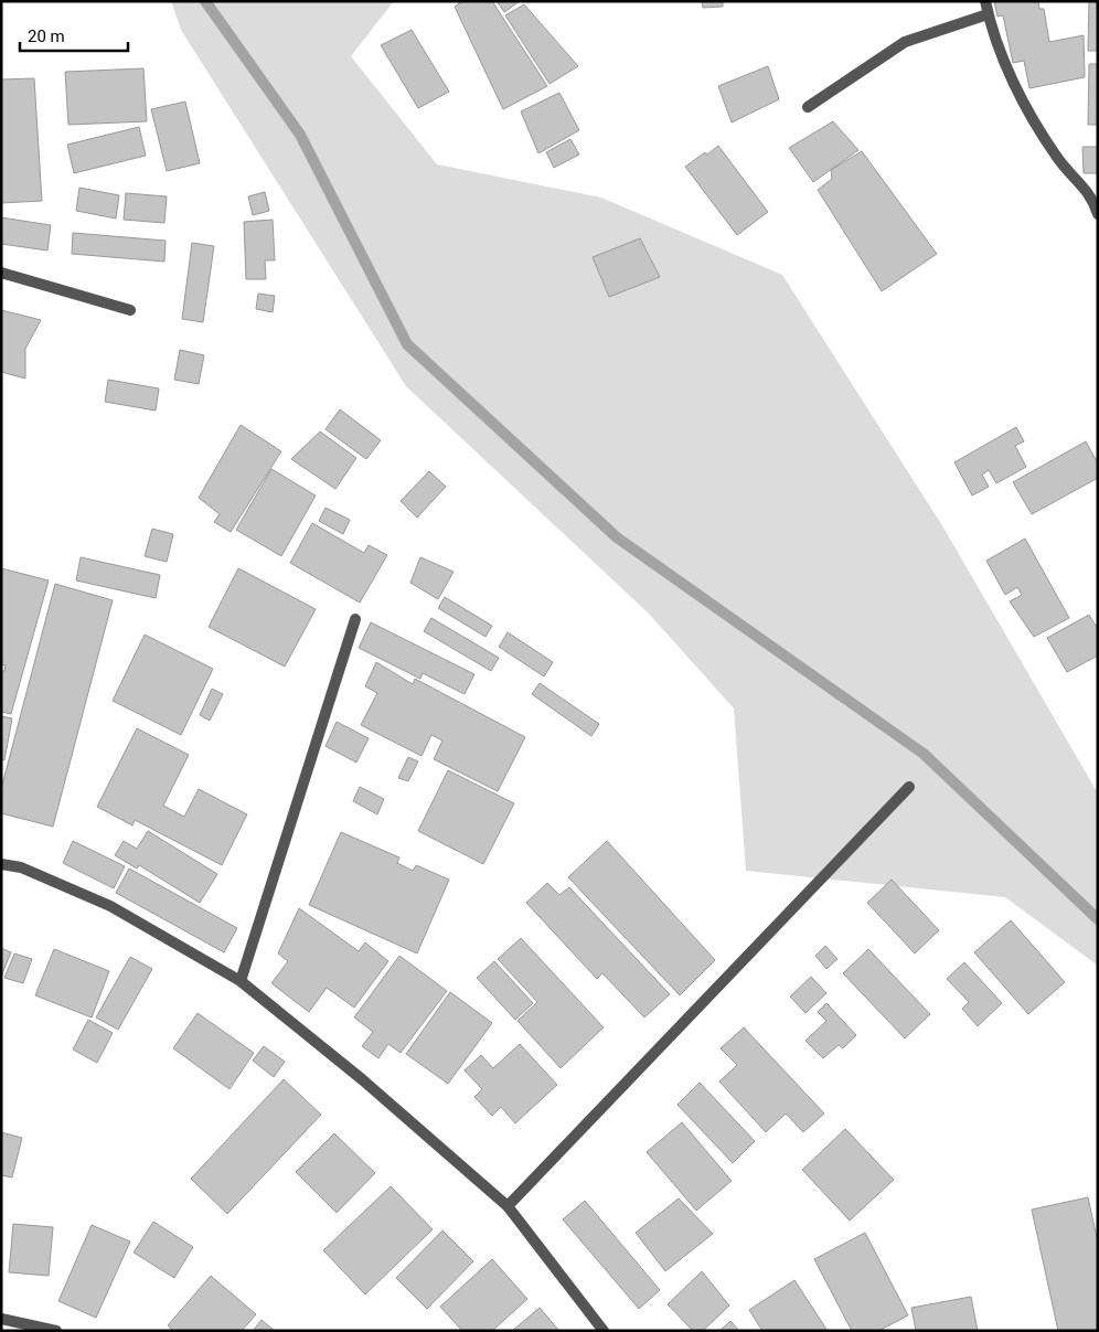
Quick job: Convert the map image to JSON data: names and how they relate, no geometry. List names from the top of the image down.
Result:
{
  "scale_bar": "20 m"
}
